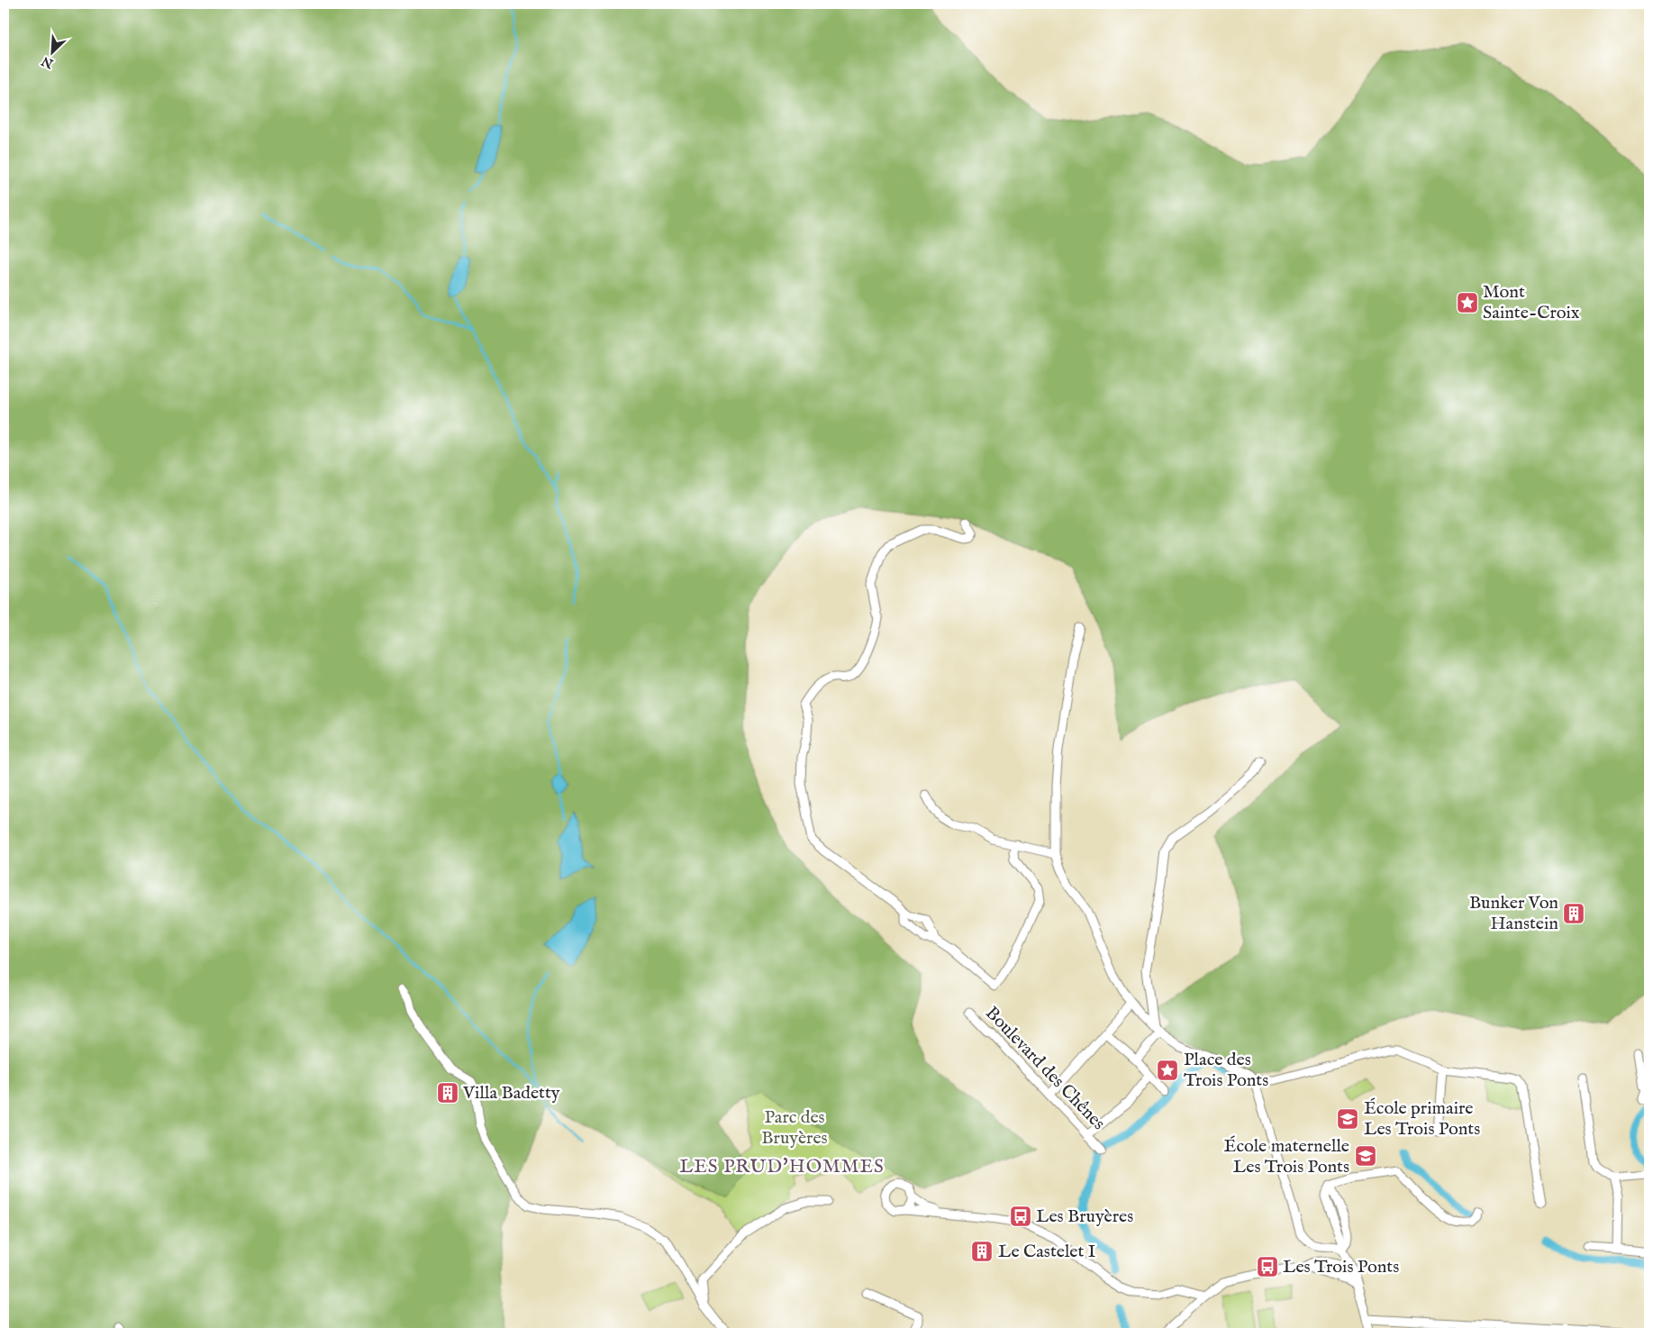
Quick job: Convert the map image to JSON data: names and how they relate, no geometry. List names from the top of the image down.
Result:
{
  "streets": {
    "street": ["Boulevard des Chênes"]
  },
  "districts": ["LES PRUD'HOMMES"],
  "parks": ["Parc des Bruyères"],
  "places": {
    "place": ["Mont Sainte-Croix", "Place des Trois Ponts"],
    "building": ["Bunker Von Hanstein", "Villa Badetty", "Le Castelet I"],
    "school or university": ["École primaire Les Trois Ponts", "École maternelle Les Trois Ponts"],
    "bus stop": ["Les Bruyères", "Les Trois Ponts"]
  },
  "north": "bottom left"
}
